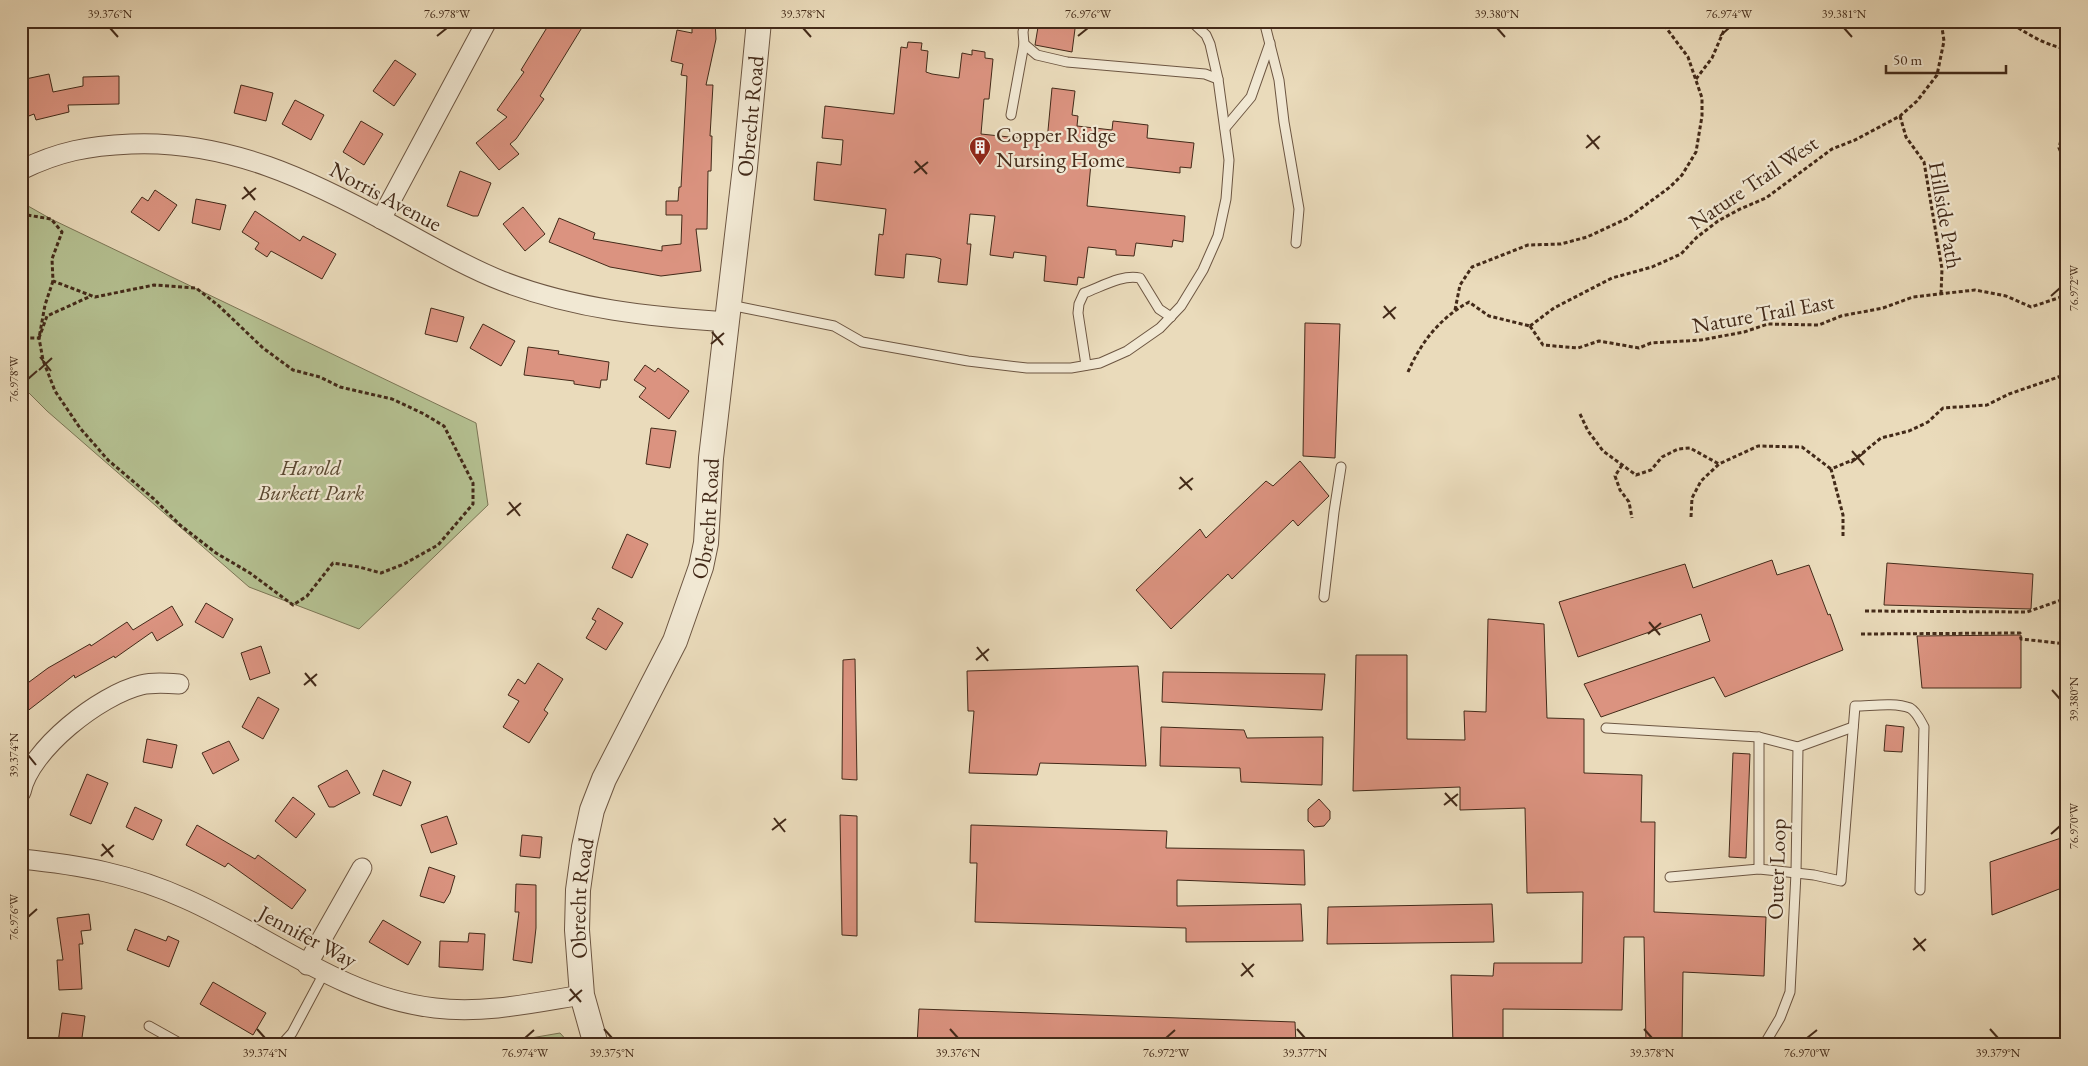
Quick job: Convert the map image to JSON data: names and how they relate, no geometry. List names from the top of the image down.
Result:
{
  "streets": {
    "street": ["Obrecht Road", "Norris Avenue", "Jennifer Way"],
    "lane": ["Outer Loop"],
    "path": ["Nature Trail West", "Hillside Path", "Nature Trail East"]
  },
  "crossings": [
    ["Obrecht Road", "Norris Avenue"],
    ["Obrecht Road", "Jennifer Way"],
    ["Nature Trail West", "Hillside Path"],
    ["Nature Trail West", "Nature Trail East"],
    ["Hillside Path", "Nature Trail East"]
  ],
  "parks": ["Harold Burkett Park"],
  "places": {
    "building": ["Copper Ridge Nursing Home"]
  },
  "scale_bar": "50 m",
  "coordinates": [
    "39.376°N",
    "76.978°W",
    "39.378°N",
    "76.976°W",
    "39.380°N",
    "76.974°W",
    "39.381°N",
    "76.972°W",
    "39.374°N",
    "76.970°W",
    "39.375°N",
    "39.377°N",
    "39.379°N"
  ]
}
